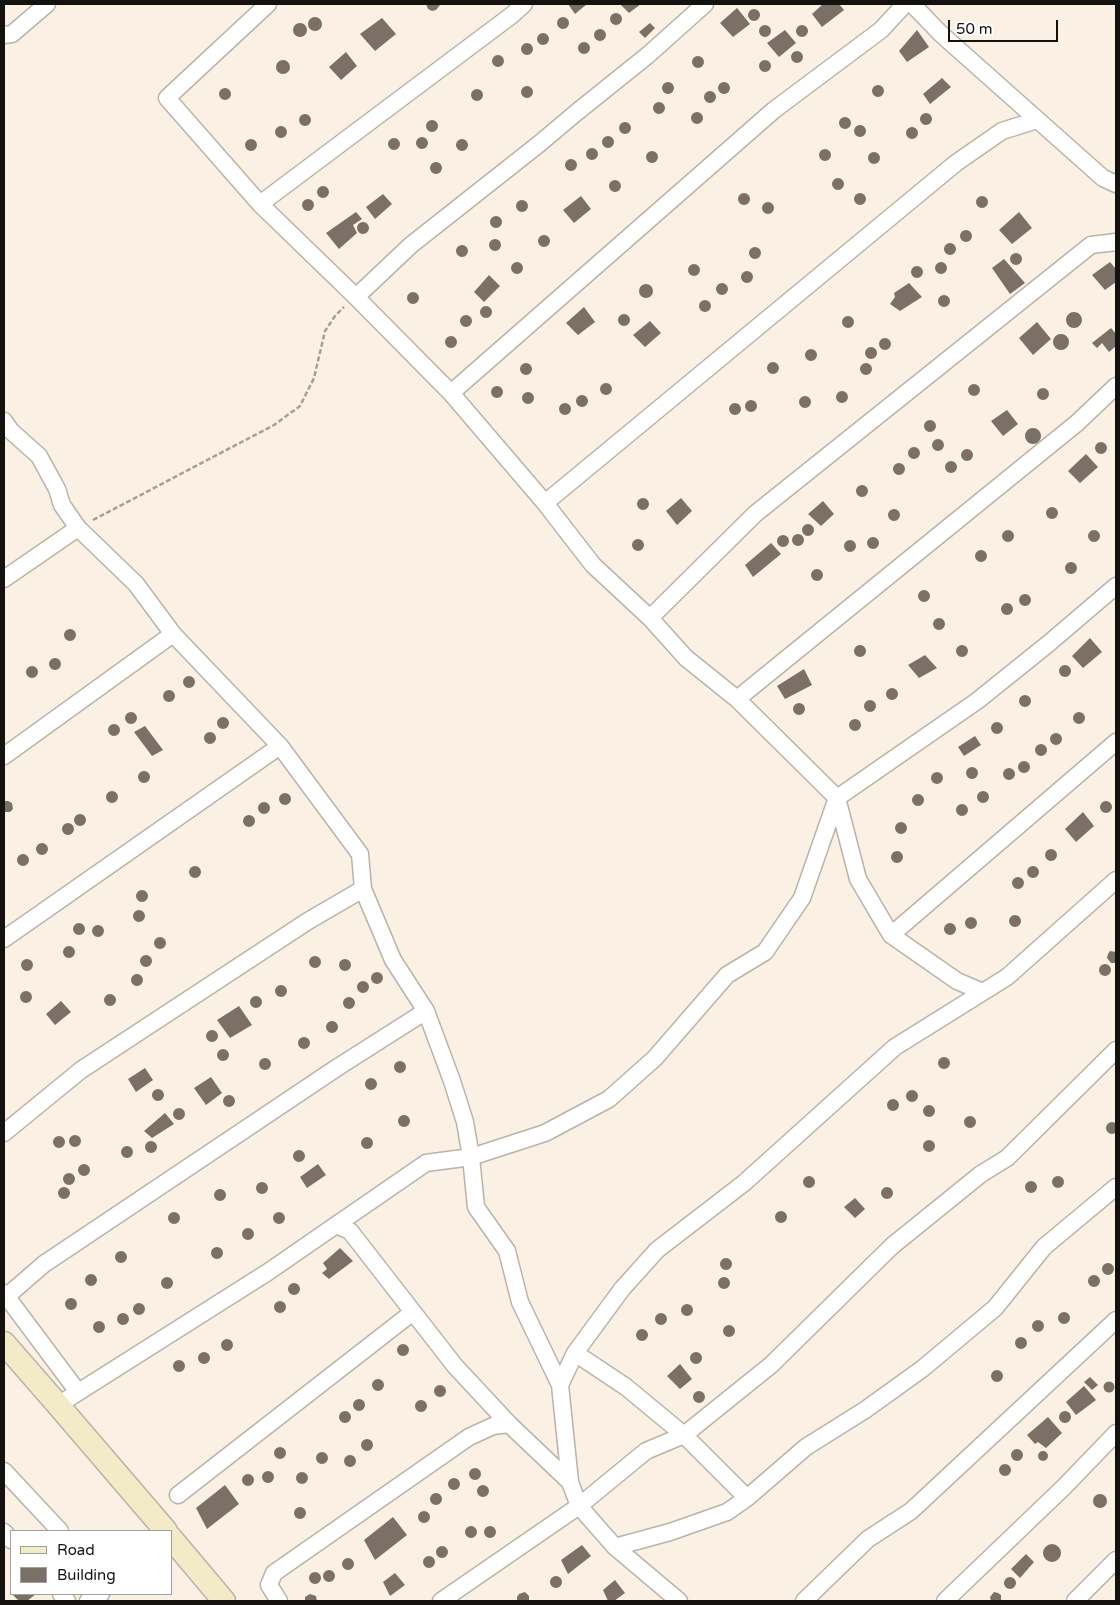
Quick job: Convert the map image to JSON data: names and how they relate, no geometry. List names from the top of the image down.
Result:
{
  "legend": ["Road", "Building"],
  "scale_bar": "50 m"
}
